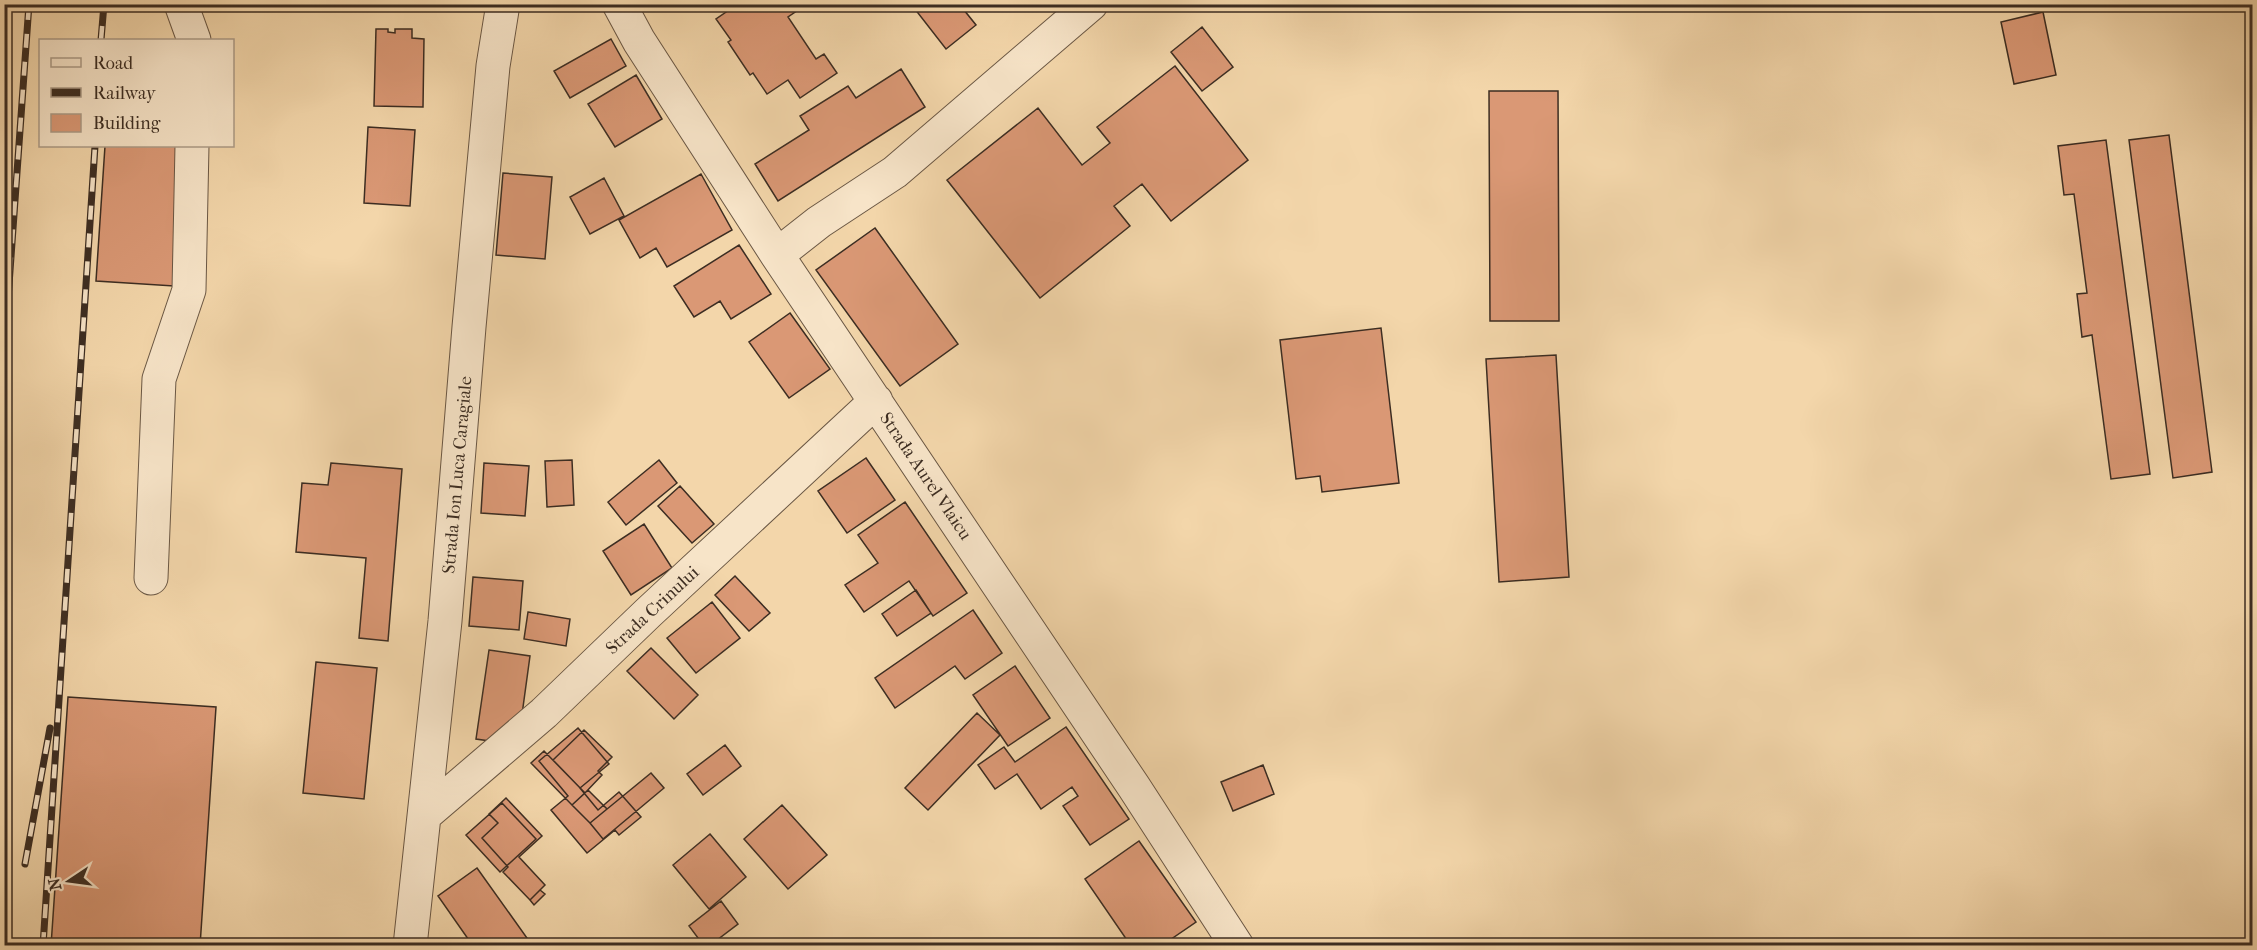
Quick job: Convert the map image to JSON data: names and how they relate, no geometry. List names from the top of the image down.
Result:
{
  "streets": {
    "street": ["Strada Ion Luca Caragiale", "Strada Aurel Vlaicu", "Strada Crinului"]
  },
  "crossings": [
    ["Strada Ion Luca Caragiale", "Strada Crinului"],
    ["Strada Aurel Vlaicu", "Strada Crinului"]
  ],
  "legend": ["Road", "Railway", "Building"],
  "north": "left"
}
